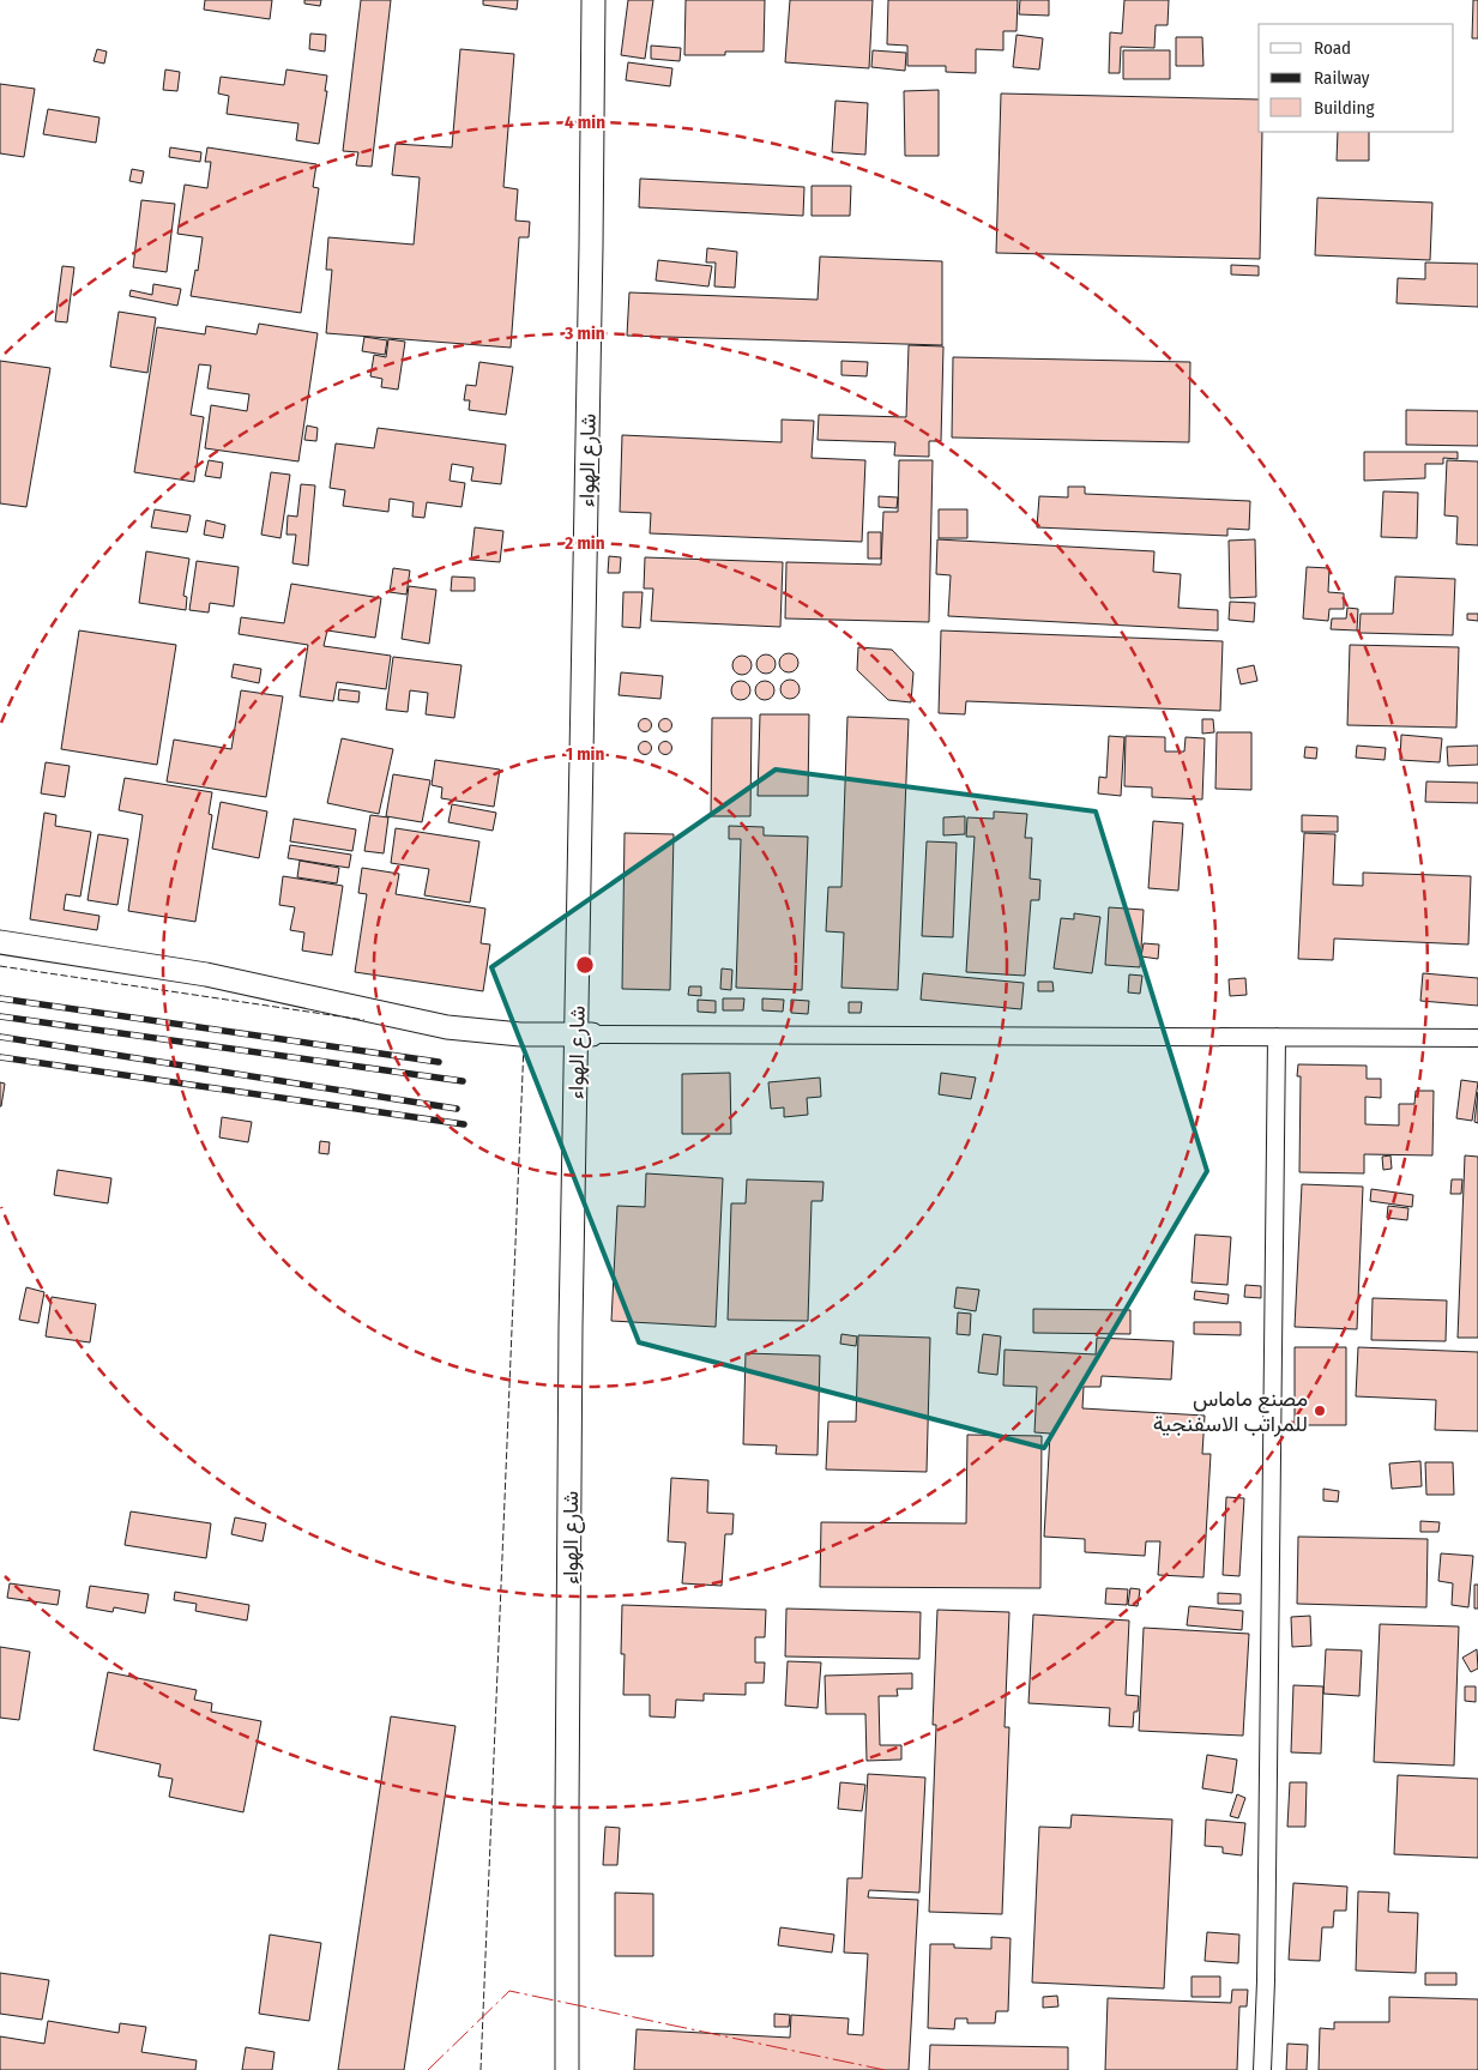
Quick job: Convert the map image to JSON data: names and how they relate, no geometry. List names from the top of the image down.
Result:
{
  "streets": {
    "street": ["شارع الهواء"]
  },
  "places": ["مصنع ماماس للمراتب الاسفنجية"],
  "legend": ["Road", "Railway", "Building"],
  "rings": [
    "4 min",
    "3 min",
    "2 min",
    "1 min"
  ]
}
